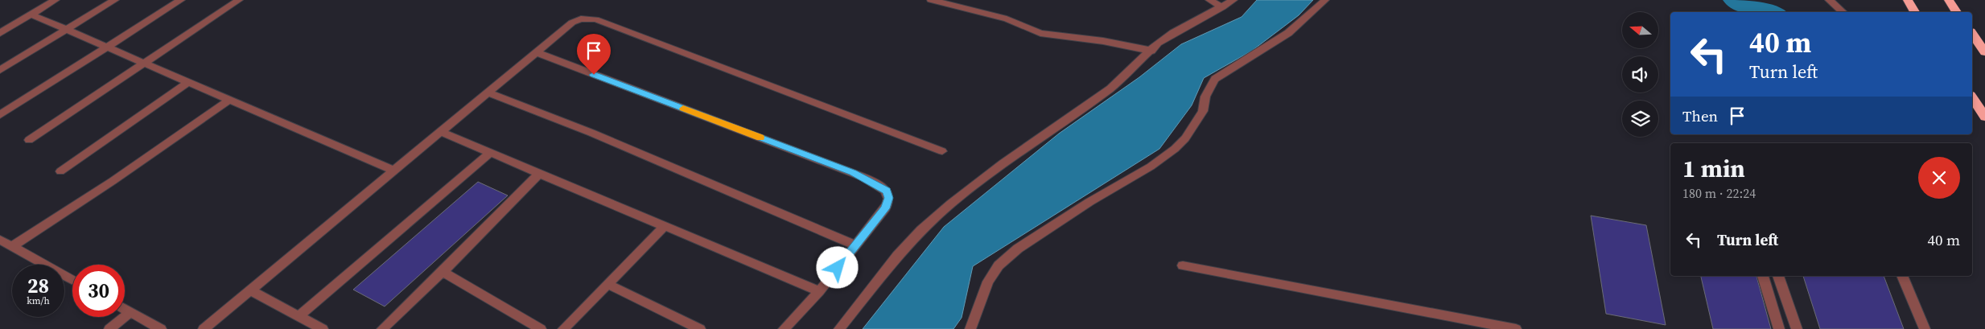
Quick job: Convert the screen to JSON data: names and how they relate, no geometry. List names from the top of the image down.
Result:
{
  "north": "left",
  "page": {
    "turn": ["40 m", "Turn left"],
    "then": "Then",
    "heading": ["1 min", "180 m · 22:24"],
    "list": [
      {
        "name": "Turn left",
        "value": "40 m"
      }
    ],
    "speed": "28 km/h",
    "limit": "30"
  }
}
